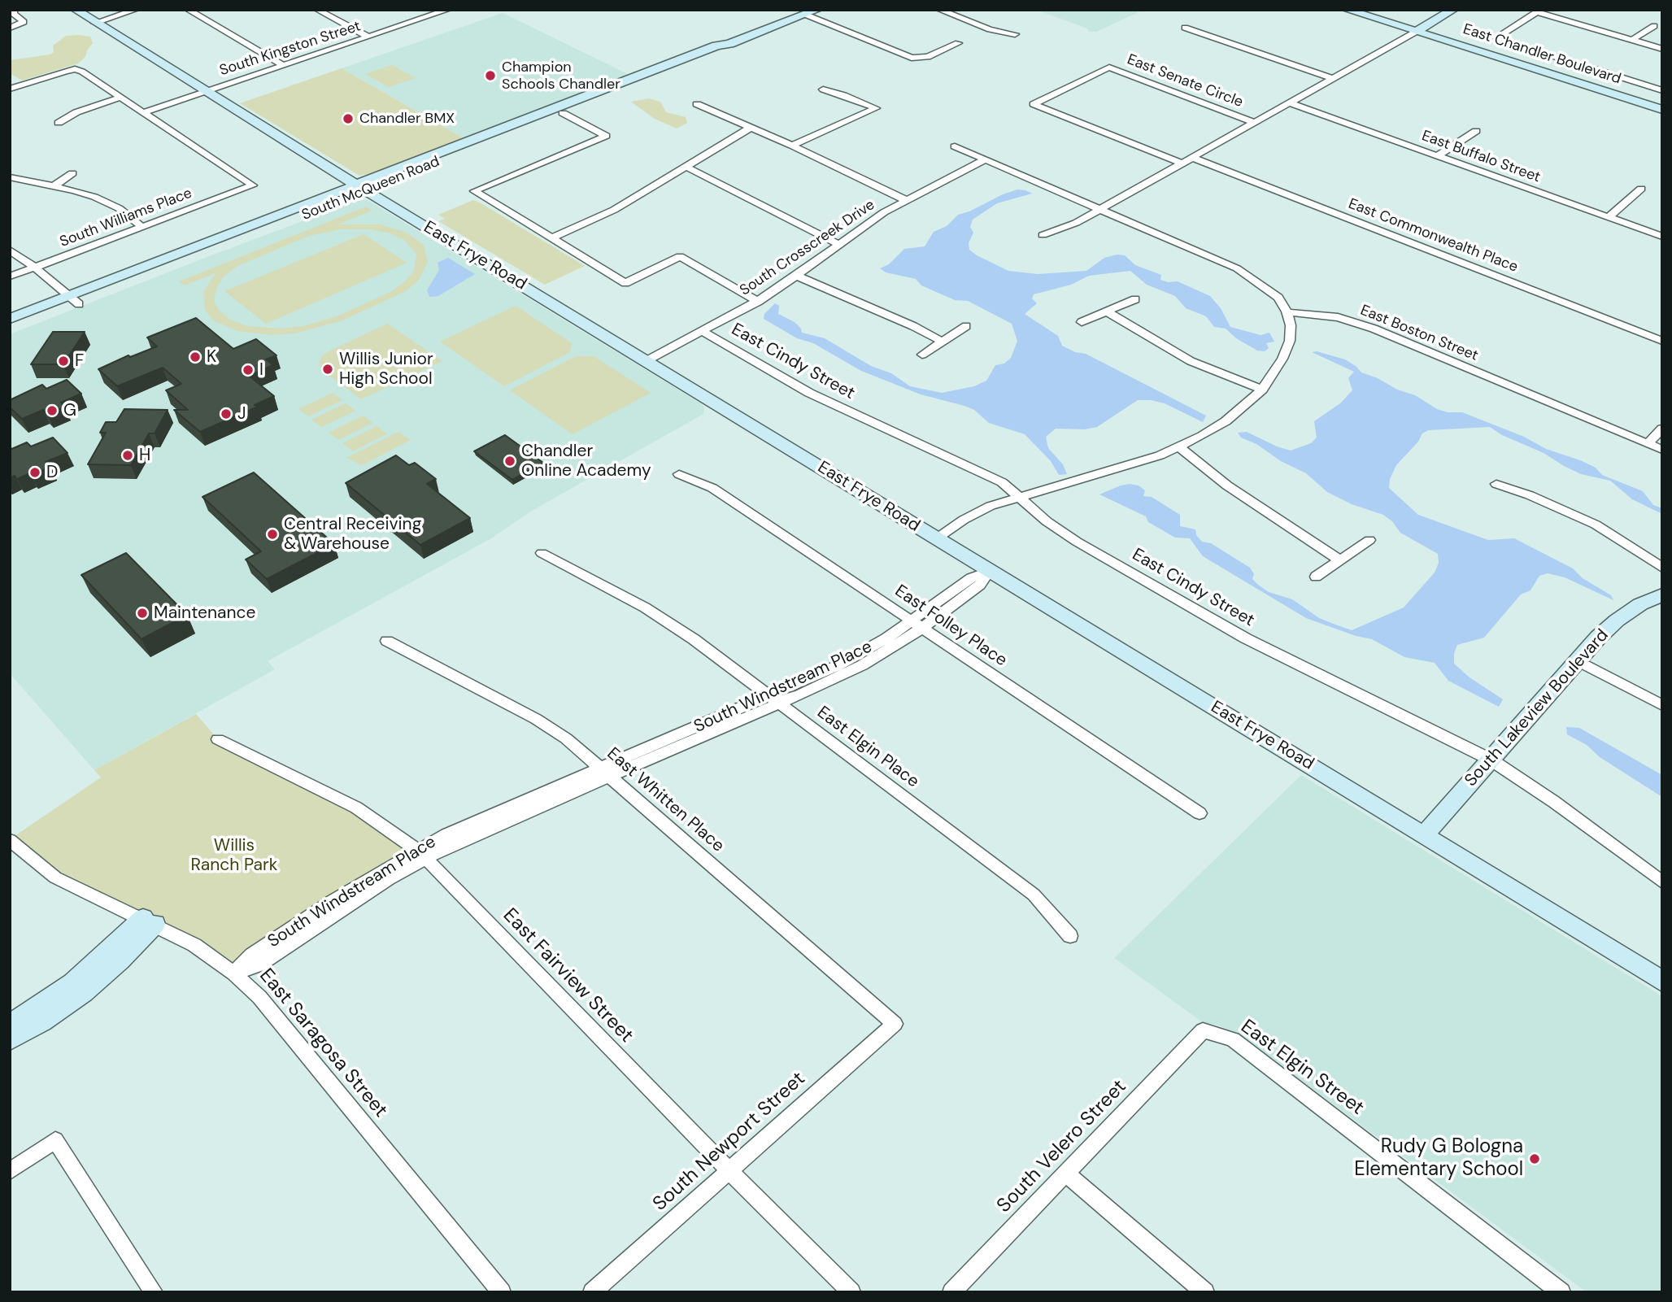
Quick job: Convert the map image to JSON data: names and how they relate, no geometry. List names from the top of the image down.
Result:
{
  "streets": {
    "main road": ["South McQueen Road"],
    "street": [
      "South Kingston Street",
      "East Chandler Boulevard",
      "East Senate Circle",
      "East Buffalo Street",
      "South Williams Place",
      "East Commonwealth Place",
      "South Crosscreek Drive",
      "East Frye Road",
      "East Boston Street",
      "East Cindy Street",
      "East Folley Place",
      "South Windstream Place",
      "South Lakeview Boulevard",
      "East Elgin Place",
      "East Whitten Place",
      "East Fairview Street",
      "East Saragosa Street",
      "East Elgin Street",
      "South Newport Street",
      "South Velero Street"
    ]
  },
  "crossings": [
    ["South Kingston Street", "South Williams Place"],
    ["South Kingston Street", "East Frye Road"],
    ["South McQueen Road", "East Frye Road"],
    ["South Crosscreek Drive", "East Frye Road"],
    ["South Crosscreek Drive", "East Cindy Street"],
    ["East Frye Road", "South Windstream Place"],
    ["East Frye Road", "South Lakeview Boulevard"],
    ["East Cindy Street", "South Lakeview Boulevard"],
    ["East Folley Place", "South Windstream Place"],
    ["South Windstream Place", "East Elgin Place"],
    ["South Windstream Place", "East Whitten Place"],
    ["South Windstream Place", "East Fairview Street"],
    ["South Windstream Place", "East Saragosa Street"],
    ["East Whitten Place", "South Newport Street"],
    ["East Fairview Street", "South Newport Street"],
    ["East Elgin Street", "South Velero Street"]
  ],
  "parks": ["Willis Ranch Park"],
  "places": [
    "Champion Schools Chandler",
    "Chandler BMX",
    "K",
    "F",
    "Willis Junior High School",
    "I",
    "G",
    "J",
    "H",
    "Chandler Online Academy",
    "D",
    "Central Receiving & Warehouse",
    "Maintenance",
    "Rudy G Bologna Elementary School"
  ]
}
